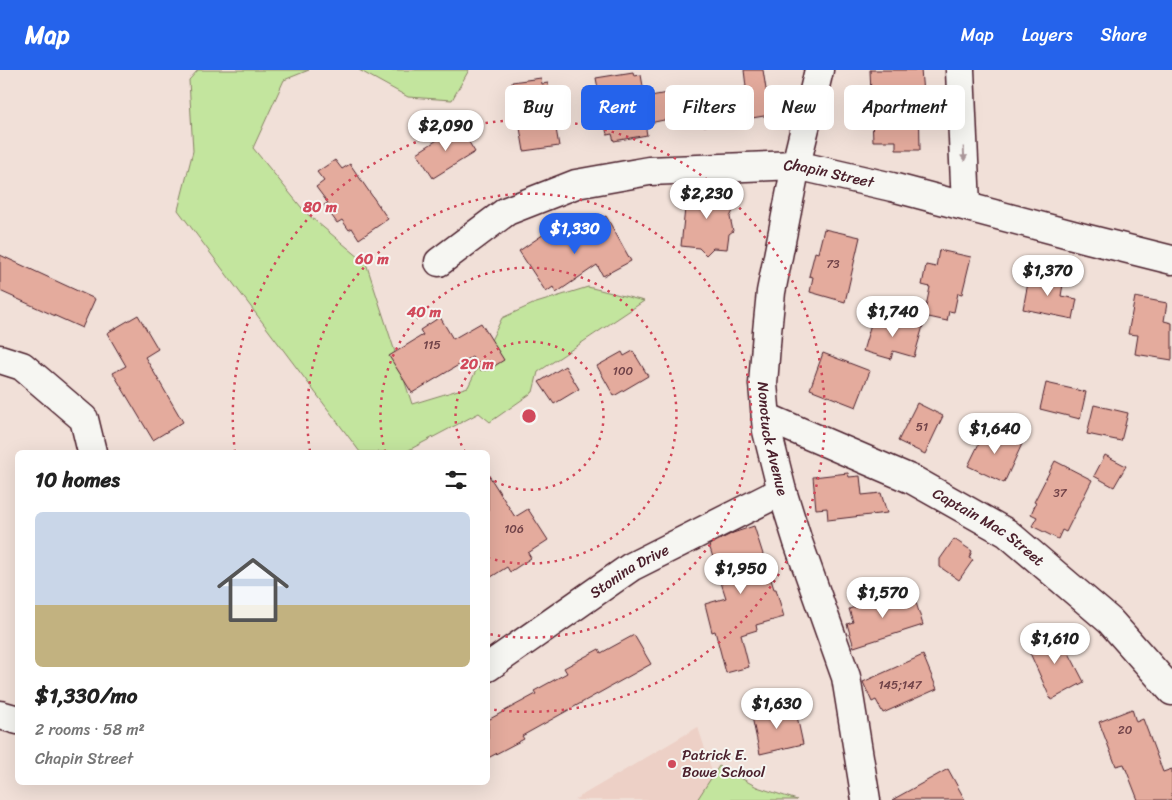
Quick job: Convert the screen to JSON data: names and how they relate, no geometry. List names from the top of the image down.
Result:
{
  "streets": {
    "street": [
      "Chapin Street",
      "Nonotuck Avenue",
      "Captain Mac Street",
      "Stonina Drive"
    ]
  },
  "crossings": [
    ["Chapin Street", "Nonotuck Avenue"],
    ["Nonotuck Avenue", "Captain Mac Street"],
    ["Nonotuck Avenue", "Stonina Drive"]
  ],
  "places": ["Patrick E. Bowe School"],
  "house_numbers": [
    "73",
    "115",
    "100",
    "51",
    "37",
    "106",
    "145;147",
    "20"
  ],
  "page": {
    "header": "Map",
    "nav": ["Map", "Layers", "Share"],
    "chip": [
      "Buy",
      "Rent",
      "Filters",
      "New",
      "Apartment"
    ],
    "price": [
      "$2,090",
      "$2,230",
      "$1,330",
      "$1,370",
      "$1,740",
      "$1,640",
      "$1,950",
      "$1,570",
      "$1,610",
      "$1,630"
    ],
    "heading": "10 homes",
    "list": [
      {
        "name": "$1,330/mo",
        "note": "2 rooms · 58 m² · Chapin Street"
      }
    ]
  },
  "rings": [
    "80 m",
    "60 m",
    "40 m",
    "20 m"
  ]
}
